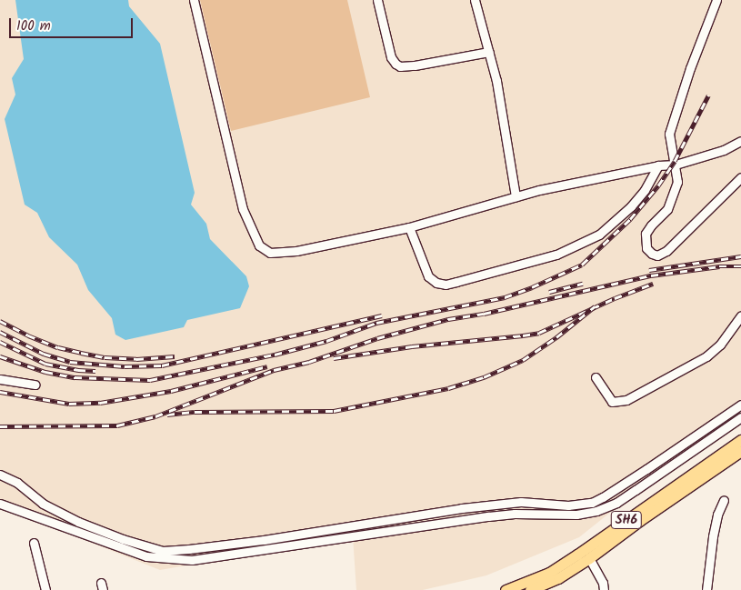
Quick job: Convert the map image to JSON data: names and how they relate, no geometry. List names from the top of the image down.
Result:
{
  "streets": {
    "main road": ["SH6"]
  },
  "scale_bar": "100 m"
}
